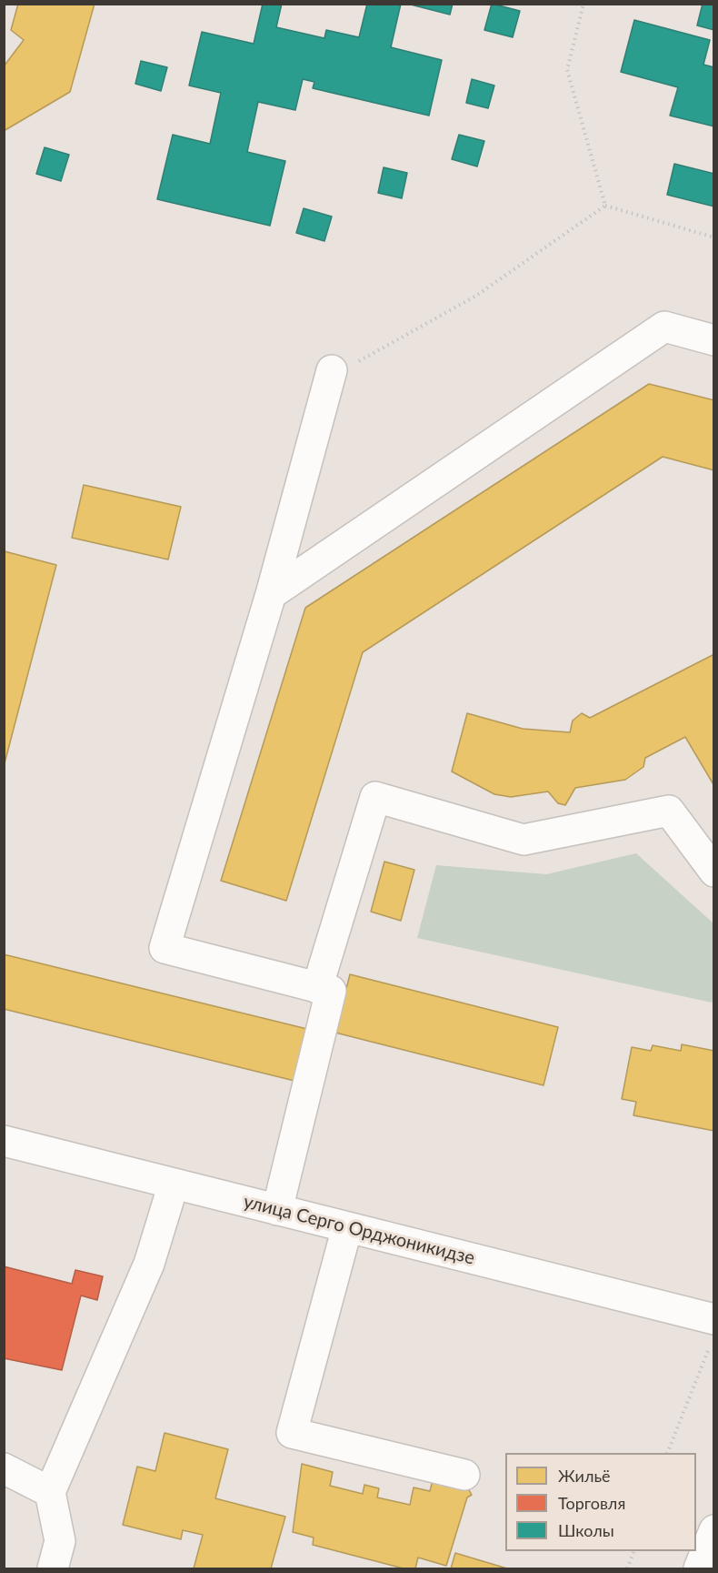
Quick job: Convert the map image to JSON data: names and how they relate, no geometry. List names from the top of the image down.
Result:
{
  "streets": {
    "street": ["улица Серго Орджоникидзе"]
  },
  "legend": ["Жильё", "Торговля", "Школы"]
}
